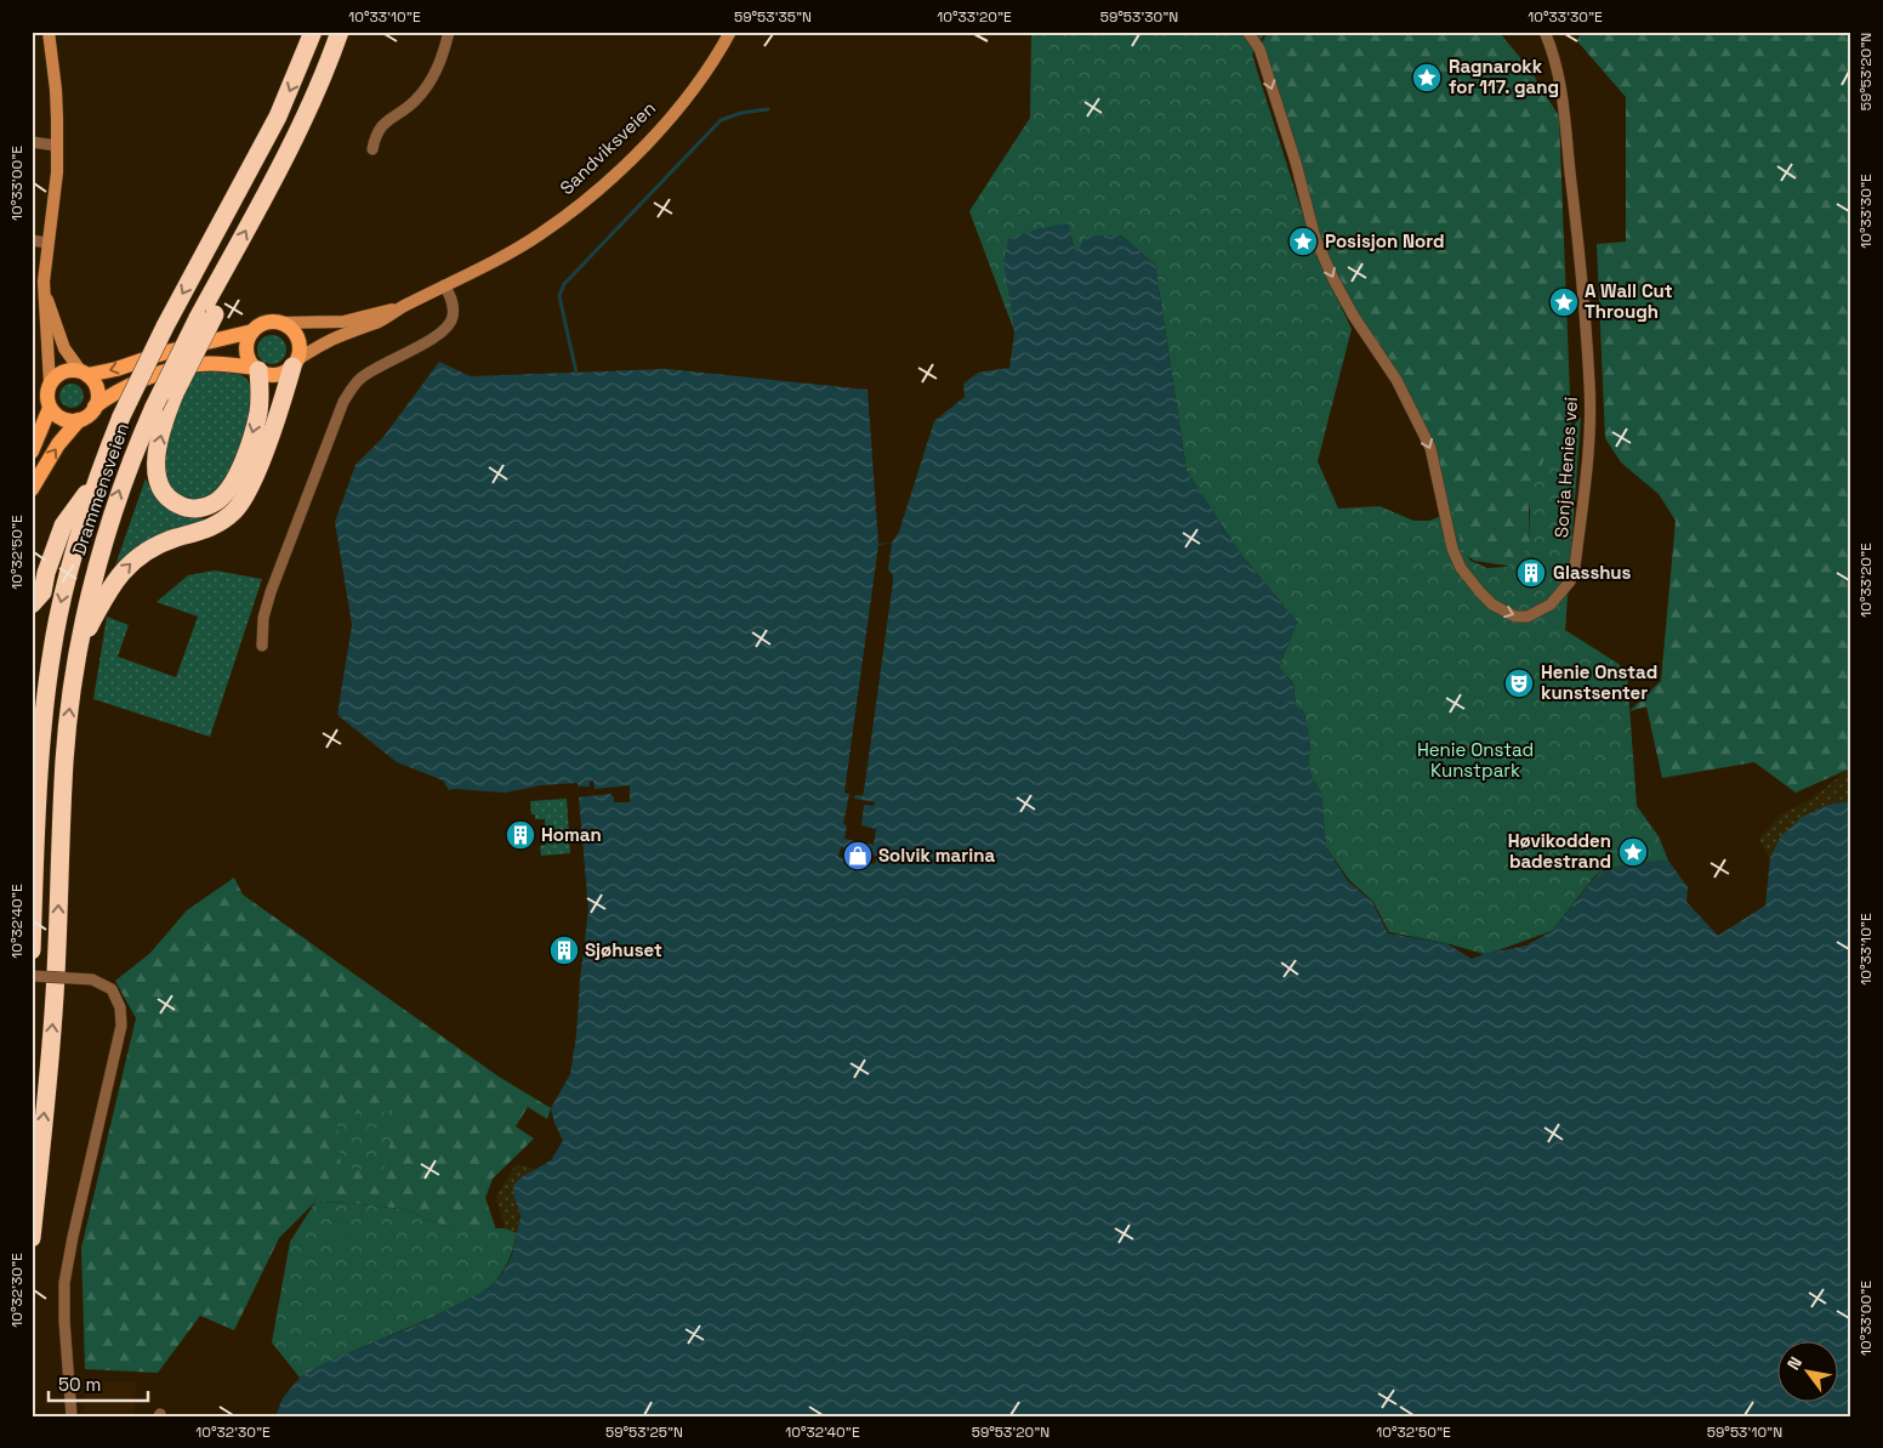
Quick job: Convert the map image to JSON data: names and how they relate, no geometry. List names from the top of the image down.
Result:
{
  "streets": {
    "highway": ["Drammensveien"],
    "main road": ["Sandviksveien"],
    "street": ["Sonja Henies vei"]
  },
  "parks": ["Henie Onstad Kunstpark"],
  "places": {
    "place": [
      "Ragnarokk for 117. gang",
      "Posisjon Nord",
      "A Wall Cut Through",
      "Høvikodden badestrand"
    ],
    "building": ["Glasshus", "Homan", "Sjøhuset"],
    "theatre": ["Henie Onstad kunstsenter"],
    "shop": ["Solvik marina"]
  },
  "scale_bar": "50 m",
  "north": "top left",
  "coordinates": [
    "10°33'10\"E",
    "59°53'35\"N",
    "10°33'20\"E",
    "59°53'30\"N",
    "10°33'30\"E",
    "59°53'20\"N",
    "10°33'00\"E",
    "10°32'50\"E",
    "10°32'40\"E",
    "10°32'30\"E",
    "59°53'25\"N",
    "59°53'10\"N"
  ]
}
